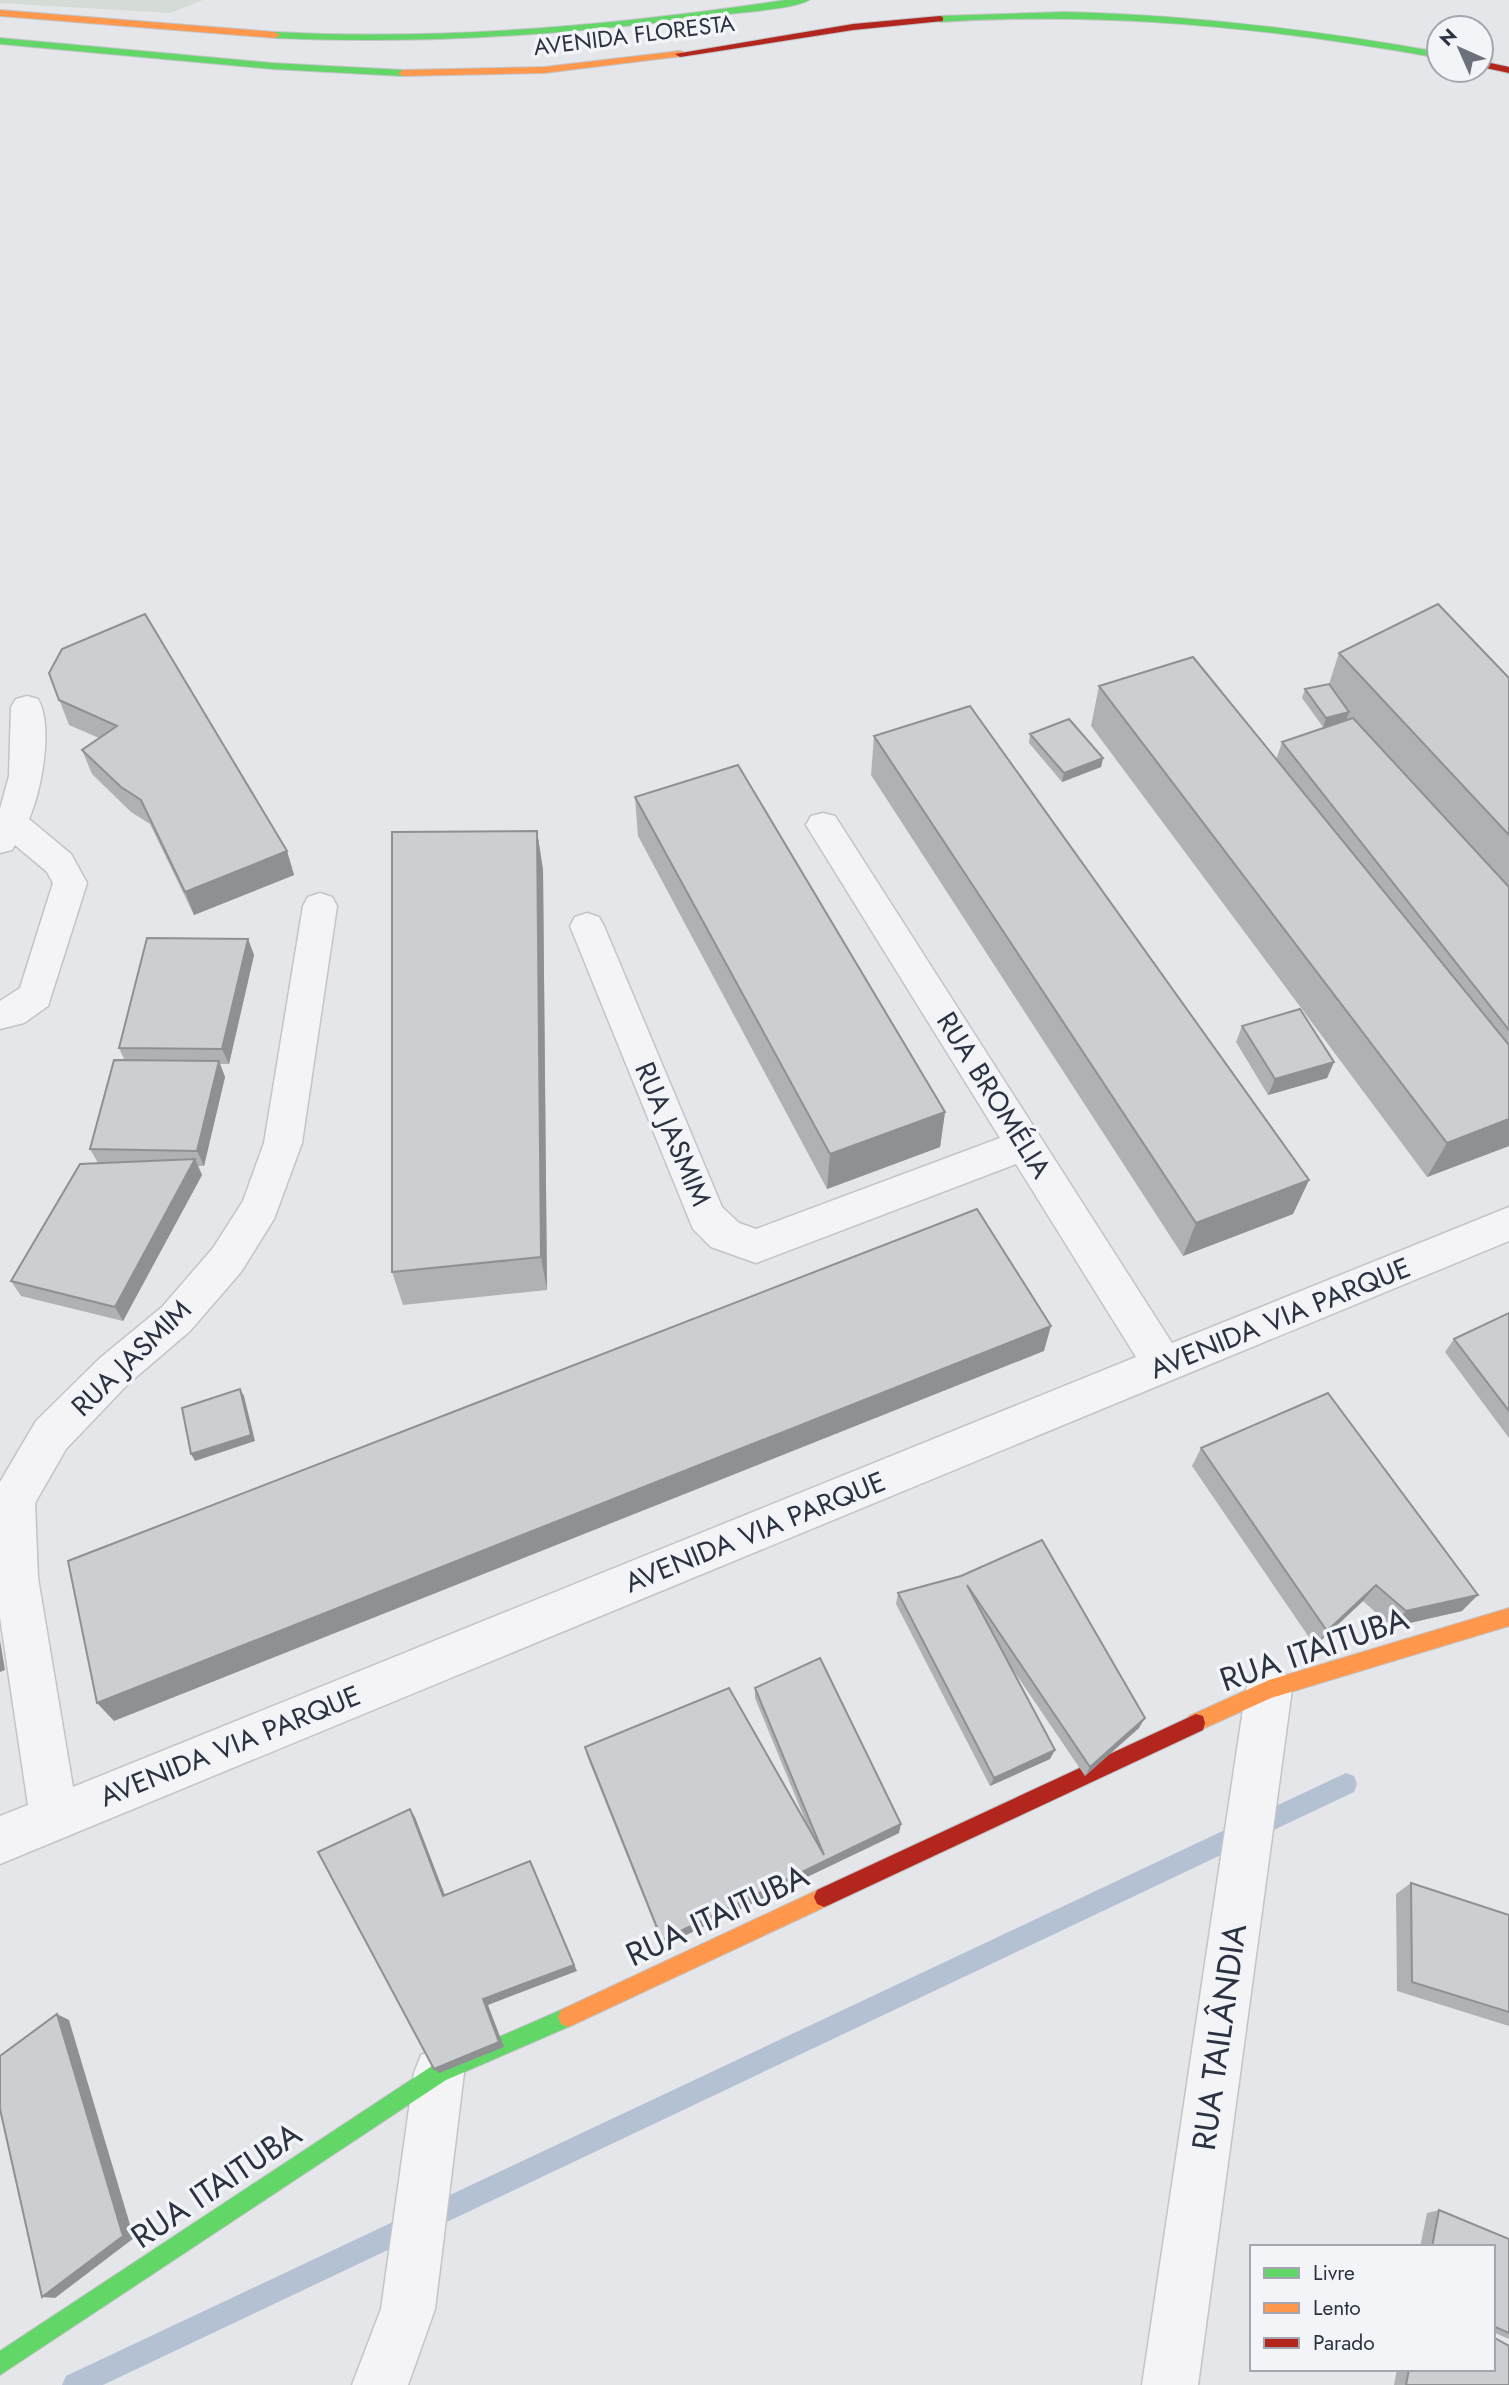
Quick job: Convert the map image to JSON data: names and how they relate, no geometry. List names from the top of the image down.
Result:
{
  "streets": {
    "street": [
      "AVENIDA FLORESTA",
      "RUA BROMÉLIA",
      "RUA JASMIM",
      "AVENIDA VIA PARQUE",
      "RUA ITAITUBA",
      "RUA TAILÂNDIA"
    ]
  },
  "crossings": [
    ["RUA BROMÉLIA", "RUA JASMIM"],
    ["RUA BROMÉLIA", "AVENIDA VIA PARQUE"],
    ["RUA JASMIM", "AVENIDA VIA PARQUE"],
    ["RUA ITAITUBA", "RUA TAILÂNDIA"]
  ],
  "legend": ["Livre", "Lento", "Parado"],
  "north": "top left"
}
